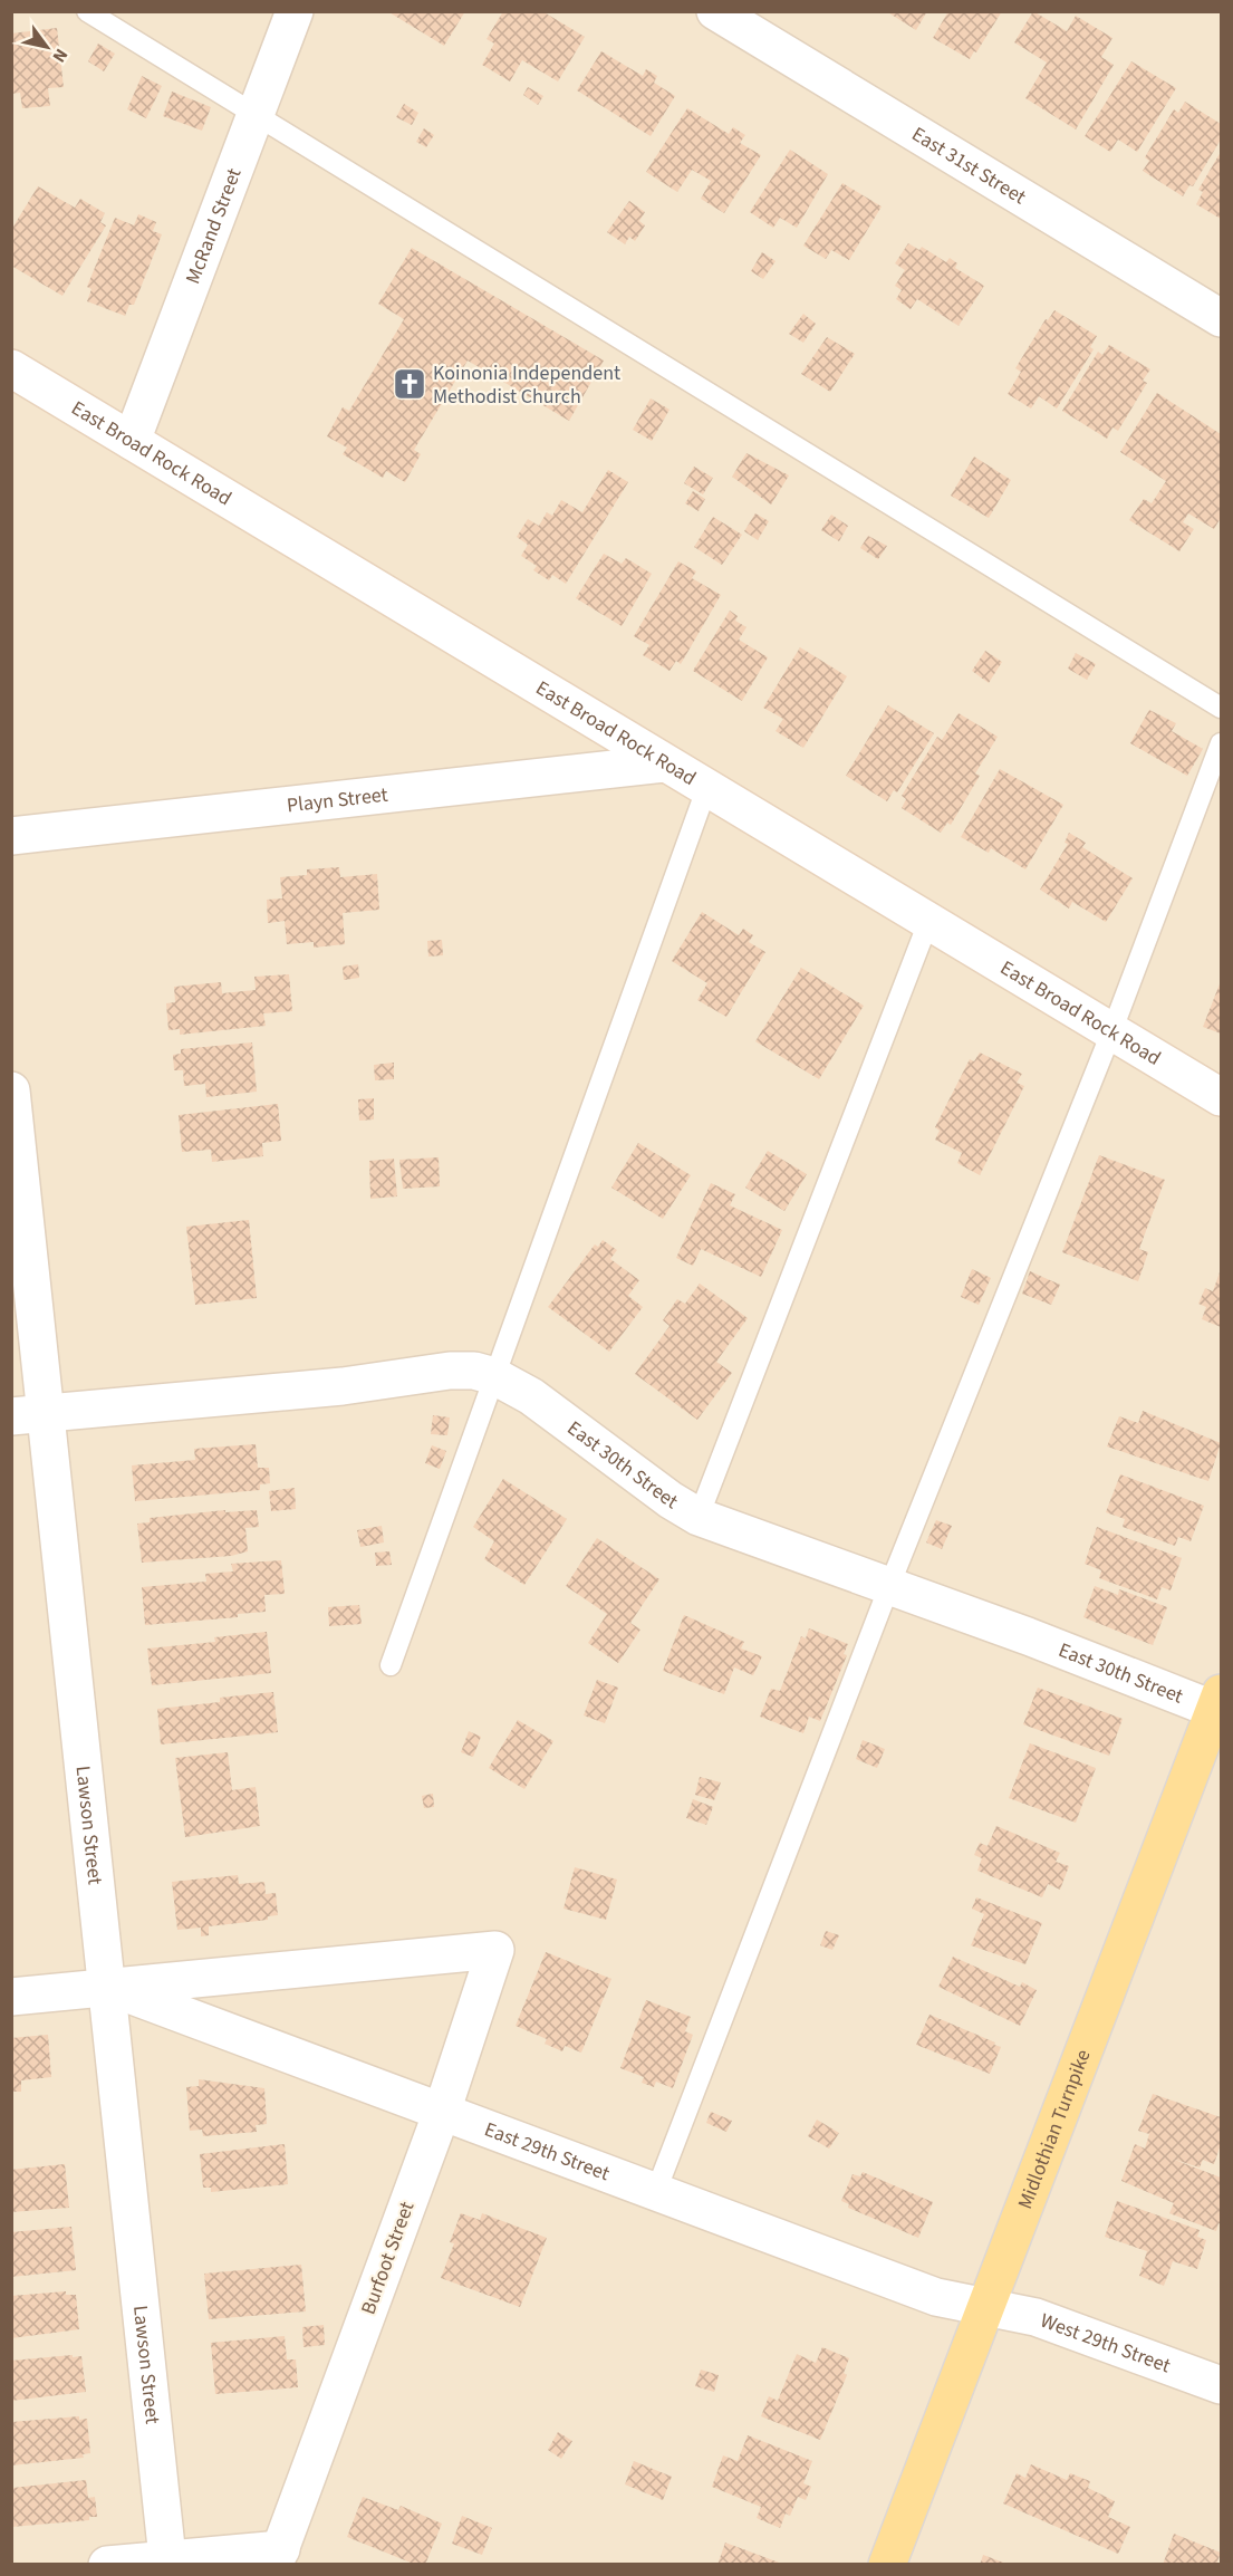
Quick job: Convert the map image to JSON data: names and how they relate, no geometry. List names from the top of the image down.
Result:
{
  "streets": {
    "main road": ["Midlothian Turnpike"],
    "street": [
      "East 31st Street",
      "McRand Street",
      "East Broad Rock Road",
      "Playn Street",
      "East 30th Street",
      "Lawson Street",
      "East 29th Street",
      "Burfoot Street",
      "West 29th Street"
    ]
  },
  "crossings": [
    ["McRand Street", "East Broad Rock Road"],
    ["East Broad Rock Road", "Playn Street"],
    ["East 30th Street", "Lawson Street"],
    ["East 30th Street", "Midlothian Turnpike"],
    ["Lawson Street", "East 29th Street"],
    ["Midlothian Turnpike", "East 29th Street"],
    ["Midlothian Turnpike", "West 29th Street"],
    ["East 29th Street", "Burfoot Street"],
    ["East 29th Street", "West 29th Street"]
  ],
  "places": {
    "church": ["Koinonia Independent Methodist Church"]
  },
  "north": "bottom right"
}
